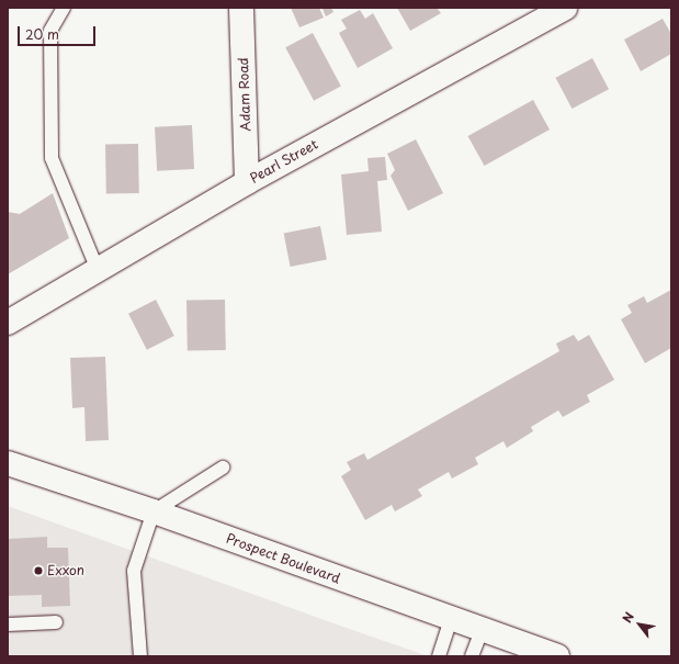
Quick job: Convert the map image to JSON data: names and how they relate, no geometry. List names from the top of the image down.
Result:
{
  "streets": {
    "street": ["Adam Road", "Pearl Street", "Prospect Boulevard"]
  },
  "crossings": [
    ["Adam Road", "Pearl Street"]
  ],
  "places": ["Exxon"],
  "scale_bar": "20 m",
  "north": "top left"
}
